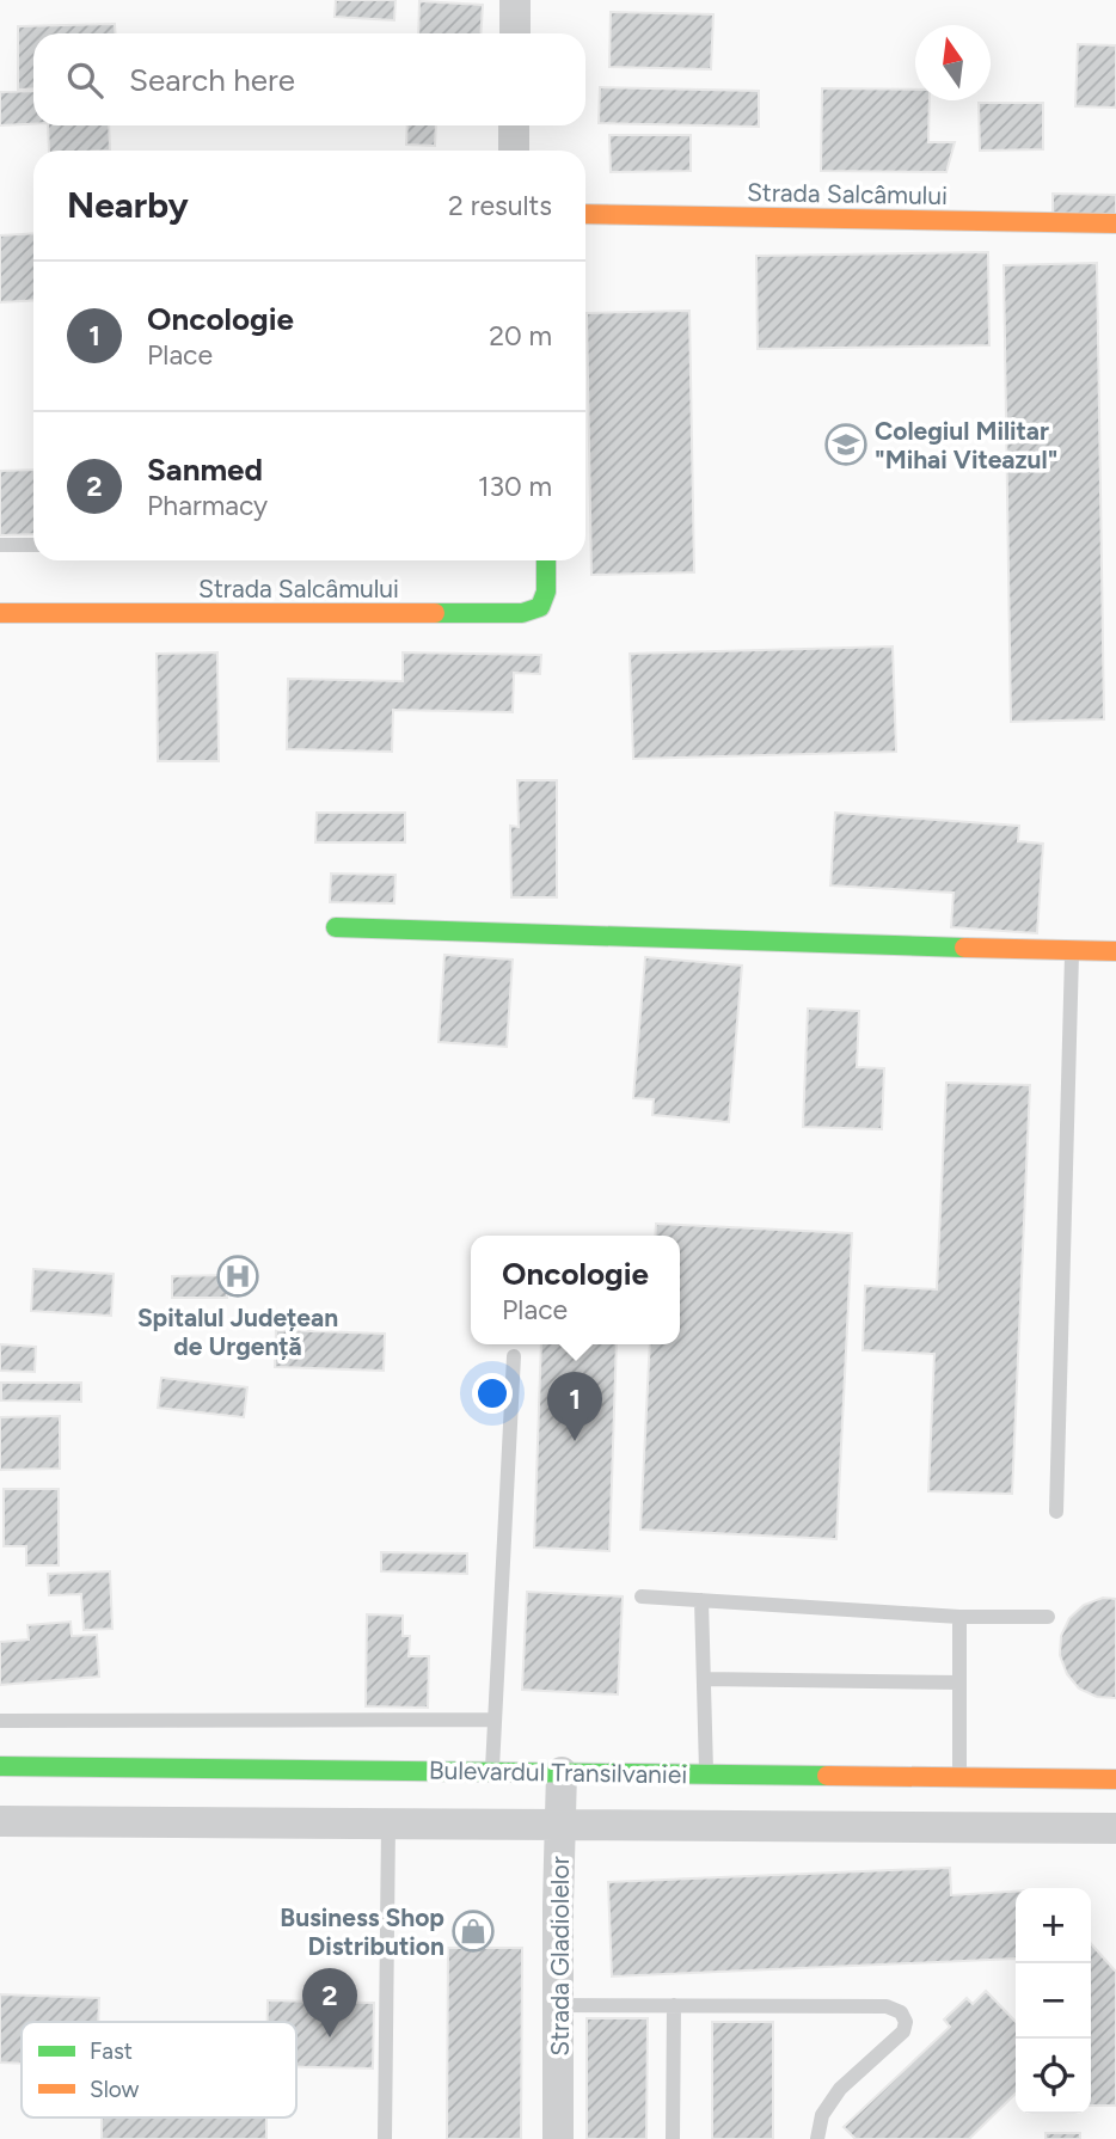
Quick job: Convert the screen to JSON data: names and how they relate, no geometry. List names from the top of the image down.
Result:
{
  "streets": {
    "street": ["Strada Salcâmului", "Bulevardul Transilvaniei", "Strada Gladiolelor"]
  },
  "crossings": [
    ["Bulevardul Transilvaniei", "Strada Gladiolelor"]
  ],
  "places": {
    "school or university": ["Colegiul Militar \"Mihai Viteazul\""],
    "hospital": ["Spitalul Județean de Urgență"],
    "shop": ["Business Shop Distribution"]
  },
  "legend": ["Fast", "Slow"],
  "north": "top",
  "page": {
    "search": "Search here",
    "heading": ["Nearby", "2 results"],
    "list": [
      {
        "mark": "1",
        "name": "Oncologie",
        "note": "Place",
        "value": "20 m"
      },
      {
        "mark": "2",
        "name": "Sanmed",
        "note": "Pharmacy",
        "value": "130 m"
      }
    ],
    "popup": ["Oncologie", "Place"],
    "pins": ["1", "2"],
    "map_buttons": ["+", "−"]
  }
}
